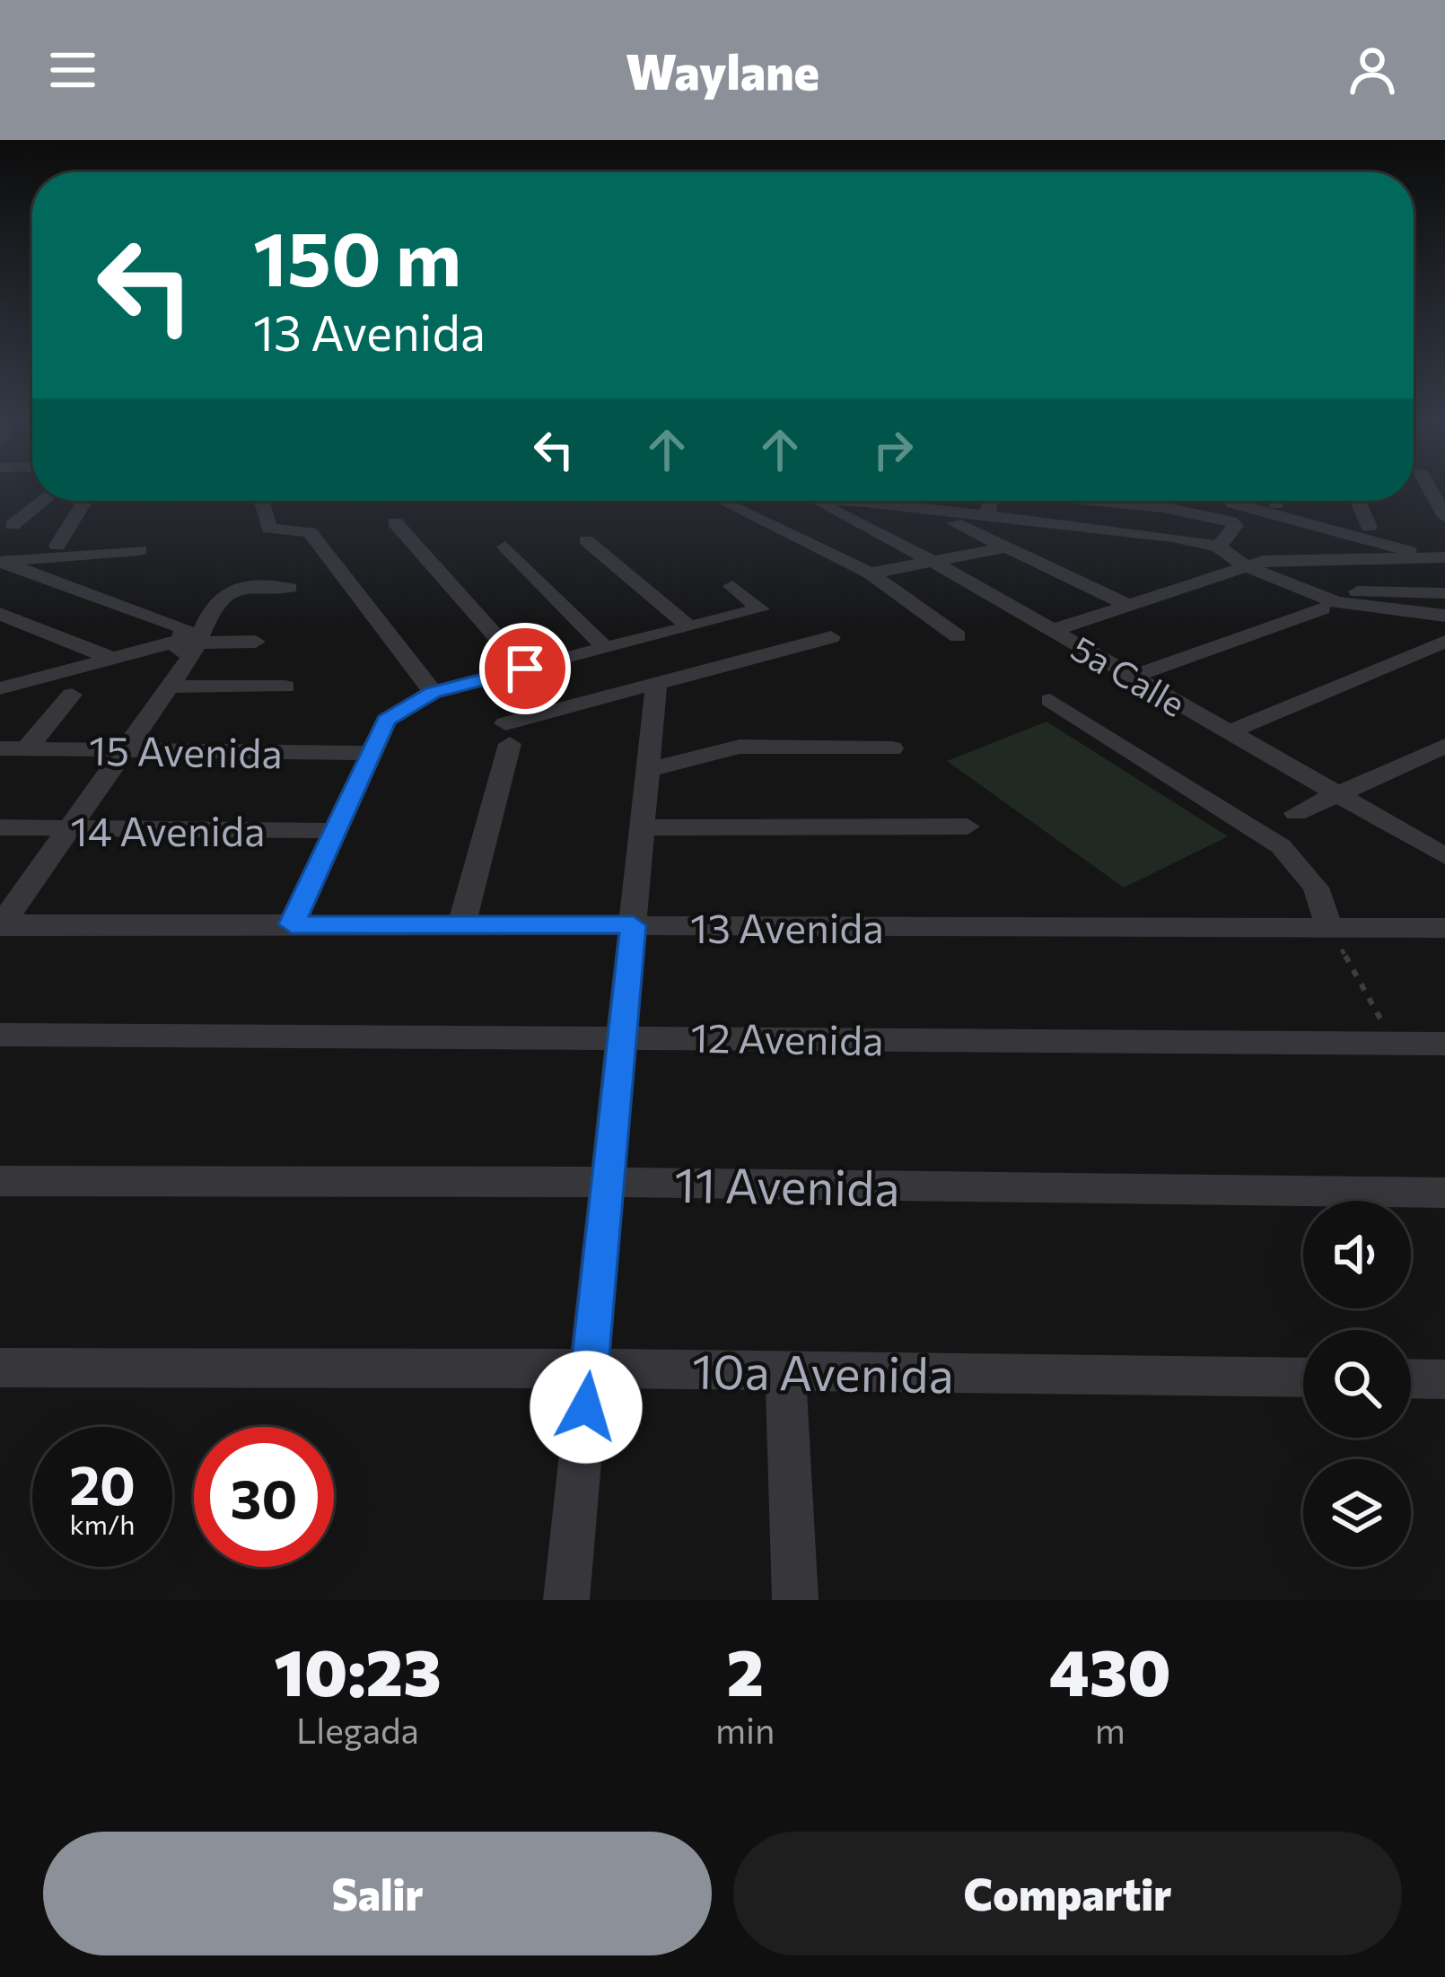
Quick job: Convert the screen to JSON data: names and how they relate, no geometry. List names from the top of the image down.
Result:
{
  "streets": {
    "street": [
      "5a Calle",
      "15 Avenida",
      "14 Avenida",
      "13 Avenida",
      "12 Avenida",
      "11 Avenida",
      "10a Avenida"
    ]
  },
  "page": {
    "header": "Waylane",
    "turn": ["150 m", "13 Avenida"],
    "speed": "20 km/h",
    "limit": "30",
    "eta": [
      "10:23",
      "Llegada",
      "2",
      "min",
      "430",
      "m"
    ],
    "buttons": ["Salir", "Compartir"]
  }
}
